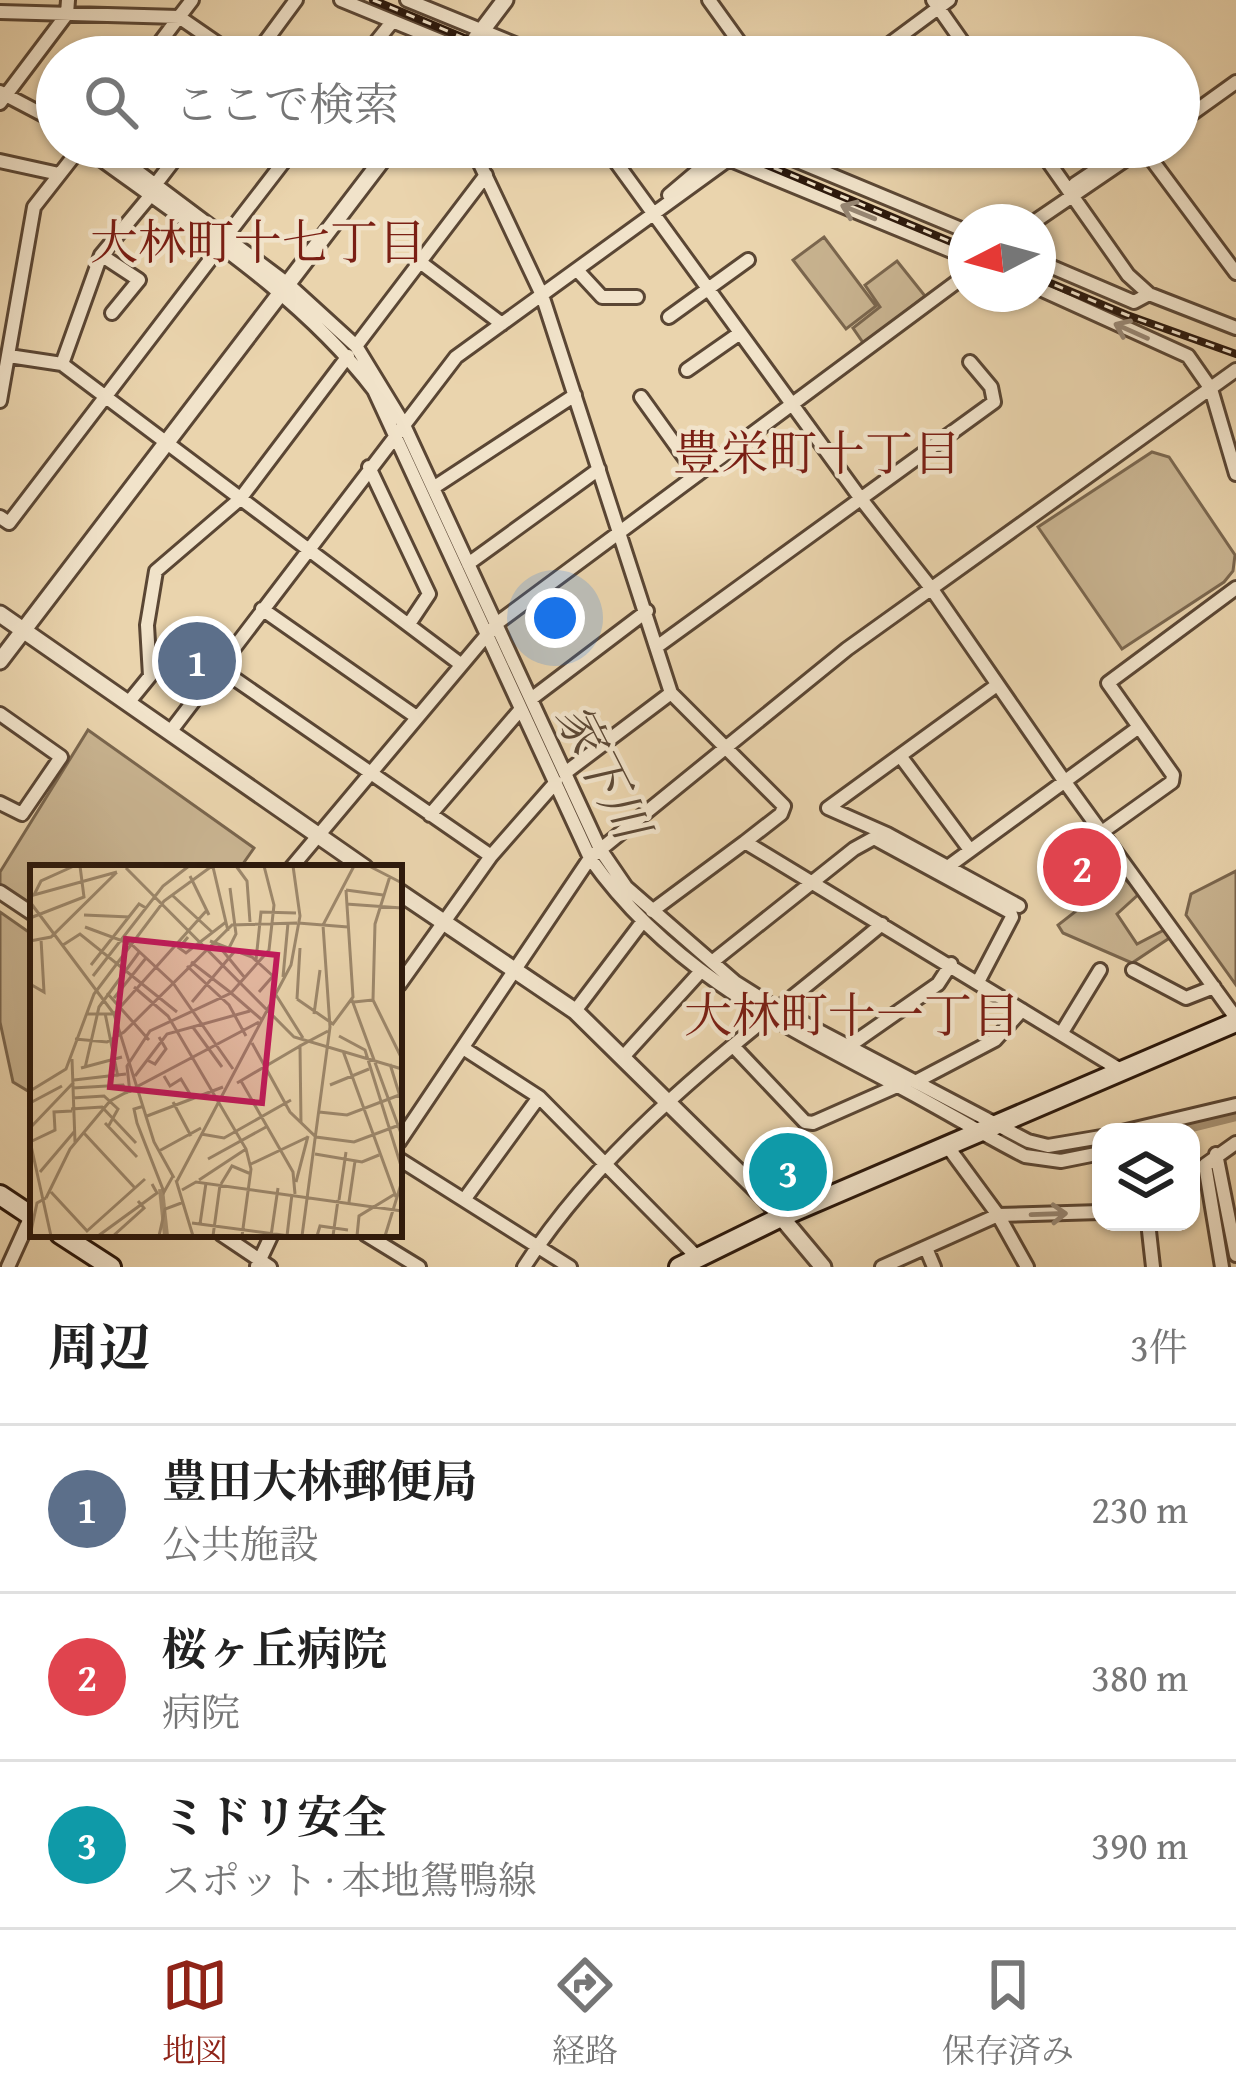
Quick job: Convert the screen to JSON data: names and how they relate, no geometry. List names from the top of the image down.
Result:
{
  "districts": ["大林町十七丁目", "豊栄町十丁目", "大林町十一丁目"],
  "water": ["家下川"],
  "north": "left",
  "page": {
    "search": "ここで検索",
    "pins": ["1", "2", "3"],
    "heading": ["周辺", "3件"],
    "list": [
      {
        "mark": "1",
        "name": "豊田大林郵便局",
        "note": "公共施設",
        "value": "230 m"
      },
      {
        "mark": "2",
        "name": "桜ヶ丘病院",
        "note": "病院",
        "value": "380 m"
      },
      {
        "mark": "3",
        "name": "ミドリ安全",
        "note": "スポット · 本地鴛鴨線",
        "value": "390 m"
      }
    ],
    "nav": ["地図", "経路", "保存済み"]
  }
}
